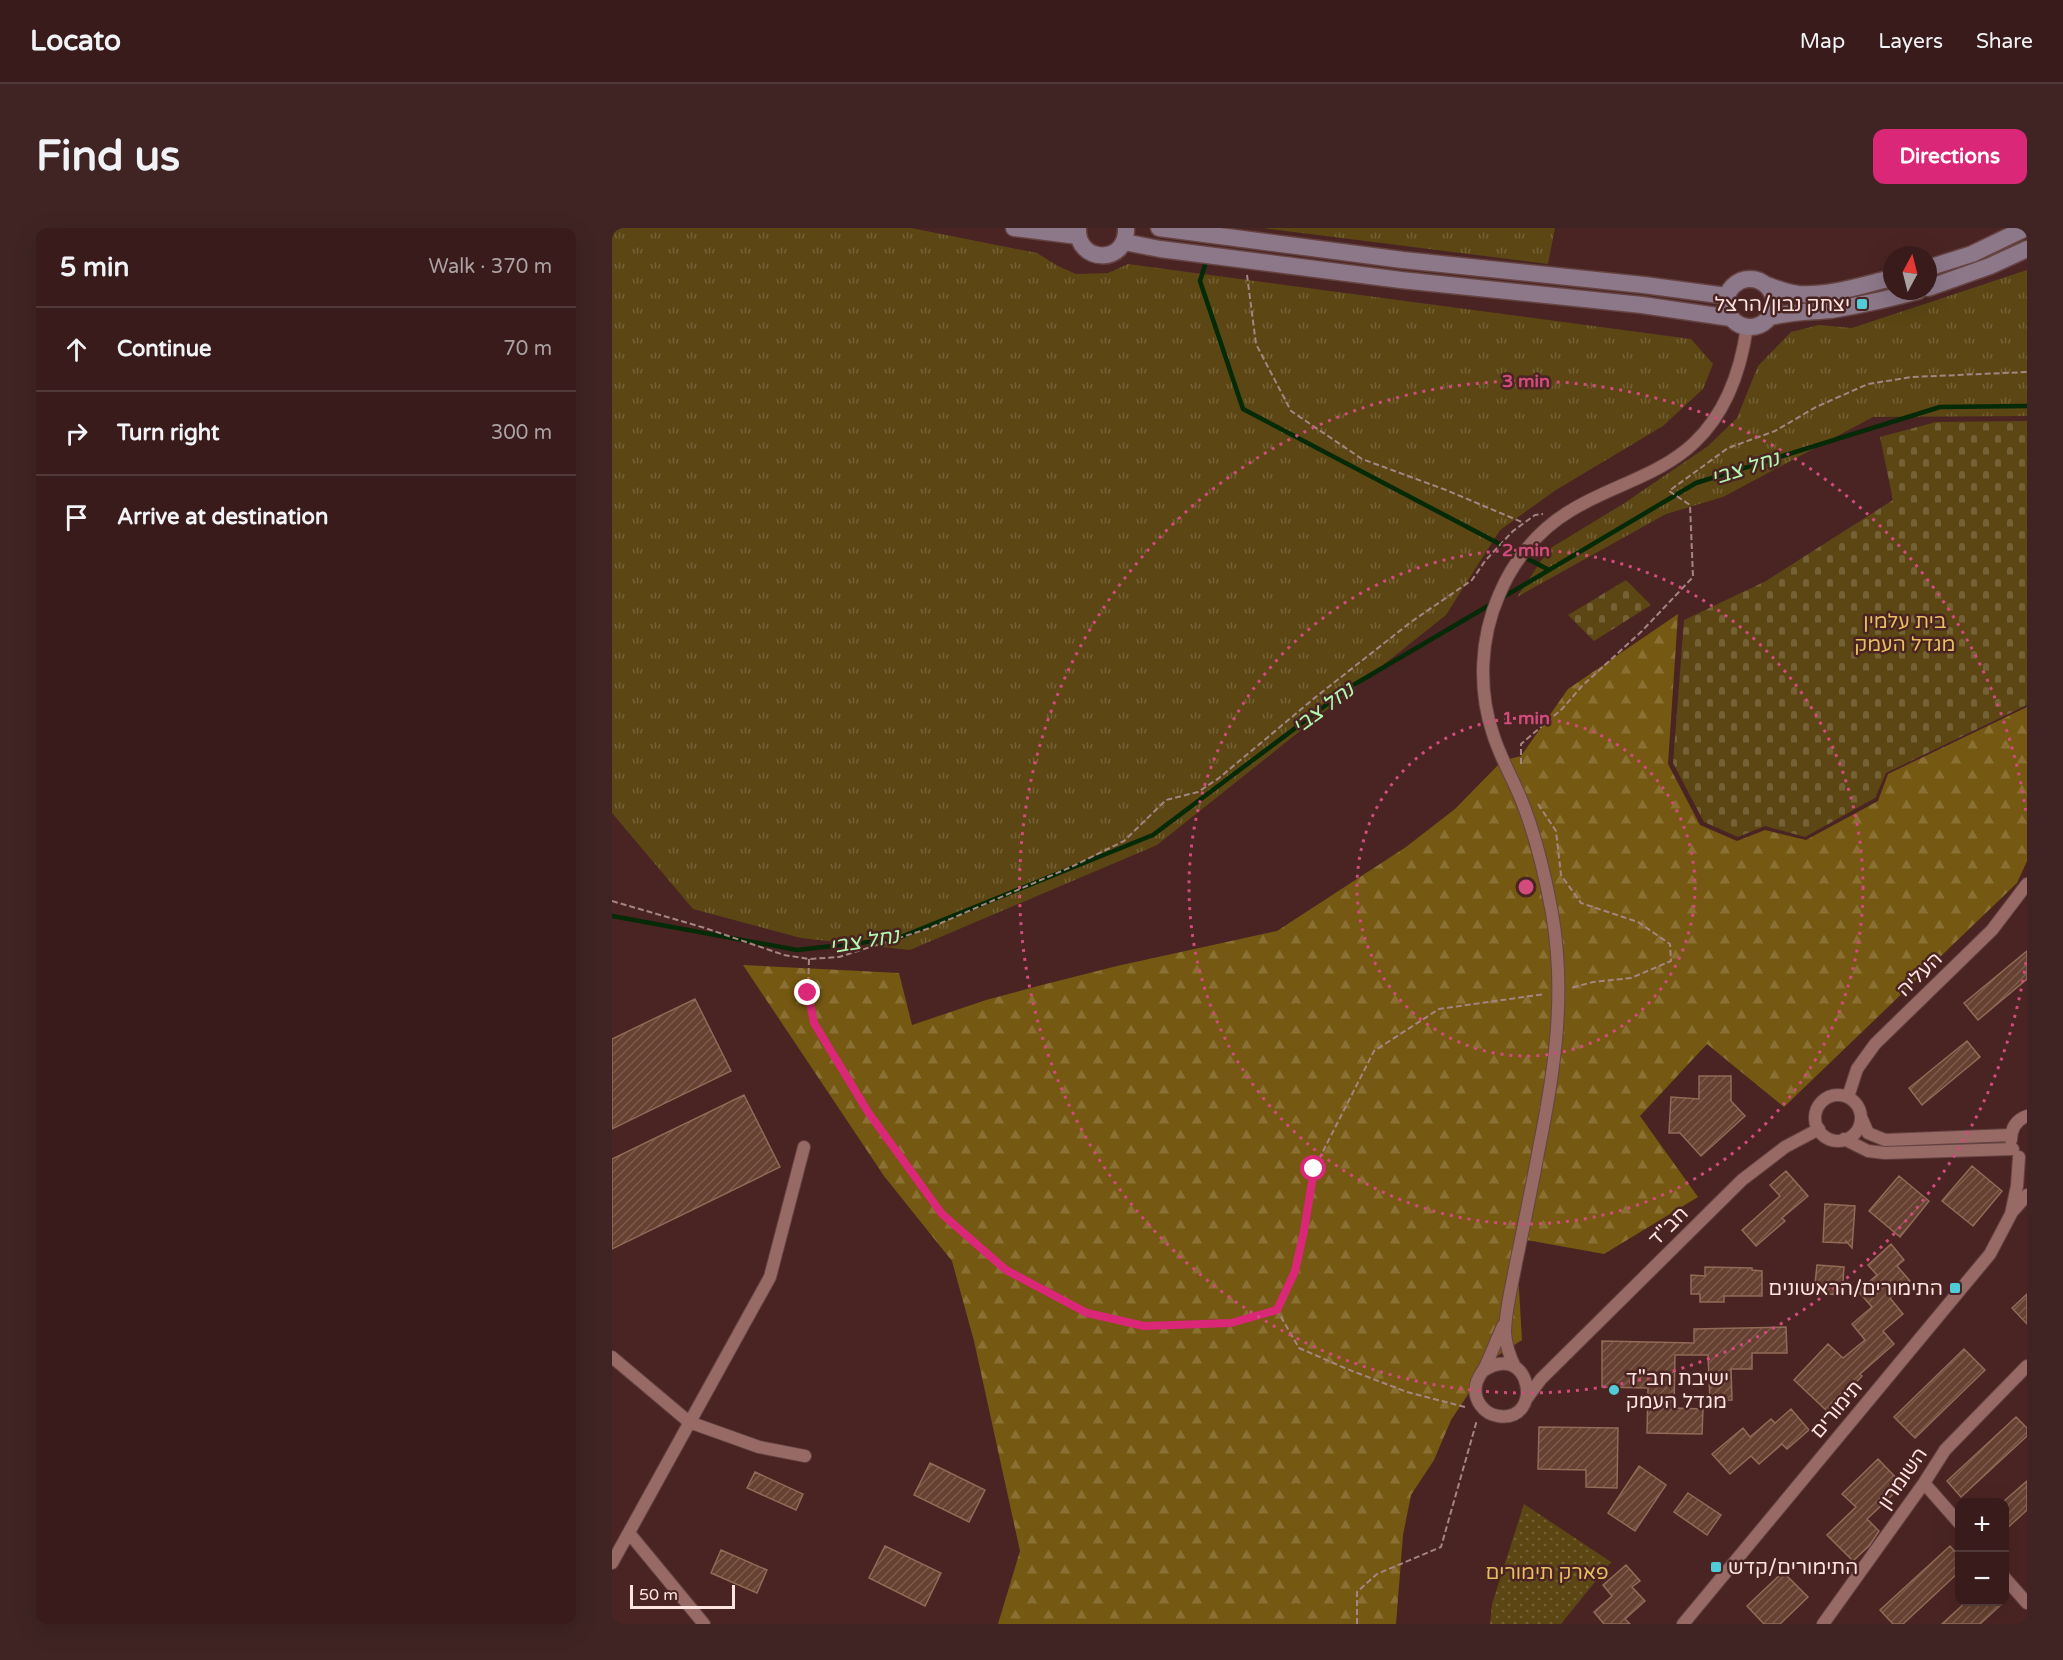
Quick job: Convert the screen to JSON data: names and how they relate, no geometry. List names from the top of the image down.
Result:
{
  "streets": {
    "street": [
      "העליה",
      "חב\"ד",
      "תימורים",
      "השומרון"
    ]
  },
  "crossings": [
    ["העליה", "חב\"ד"]
  ],
  "water": ["נחל צבי"],
  "parks": ["בית עלמין מגדל העמק", "פארק תימורים"],
  "places": {
    "transit": ["יצחק נבון/הרצל", "התימורים/הראשונים", "התימורים/קדש"],
    "other": ["ישיבת חב\"ד מגדל העמק"]
  },
  "scale_bar": "50 m",
  "north": "top",
  "page": {
    "header": "Locato",
    "nav": ["Map", "Layers", "Share"],
    "buttons": "Directions",
    "title": "Find us",
    "heading": ["5 min", "Walk · 370 m"],
    "list": [
      ["Continue", "70 m"],
      ["Turn right", "300 m"],
      "Arrive at destination"
    ],
    "map_buttons": ["+", "−"],
    "scale": "50 m"
  },
  "rings": ["3 min", "2 min", "1 min"]
}
